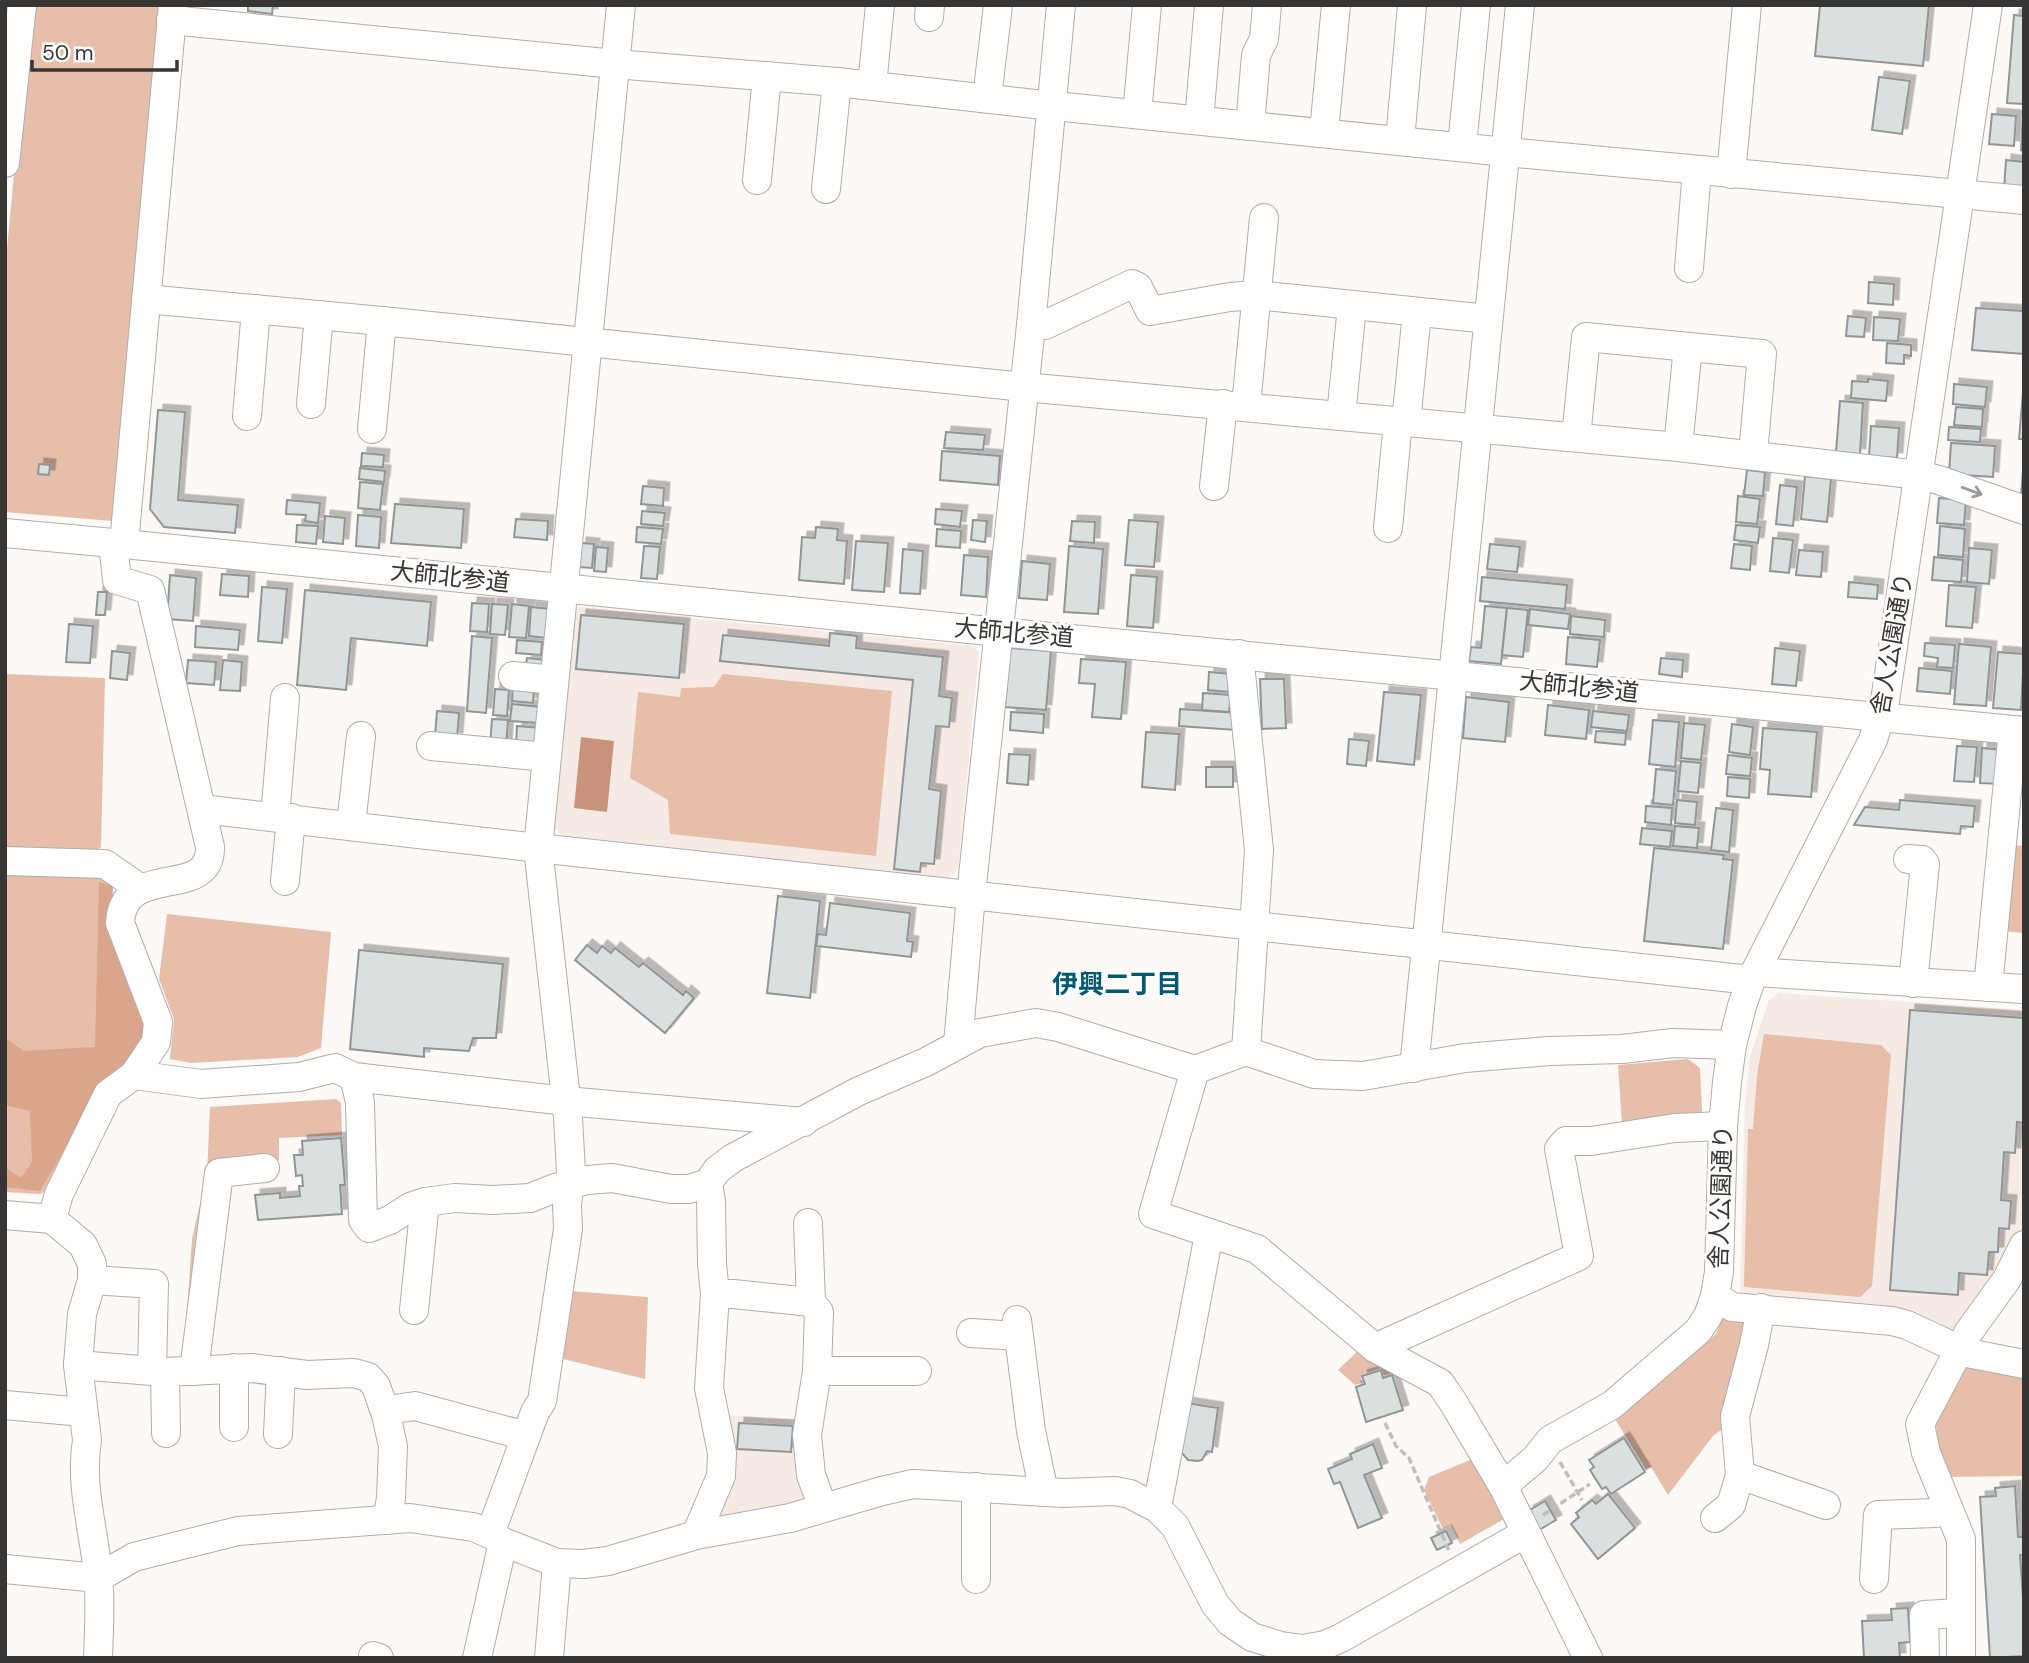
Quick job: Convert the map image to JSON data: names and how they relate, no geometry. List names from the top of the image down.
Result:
{
  "streets": {
    "street": ["大師北参道", "舎人公園通り"]
  },
  "crossings": [
    ["大師北参道", "舎人公園通り"]
  ],
  "districts": ["伊興二丁目"],
  "scale_bar": "50 m"
}
